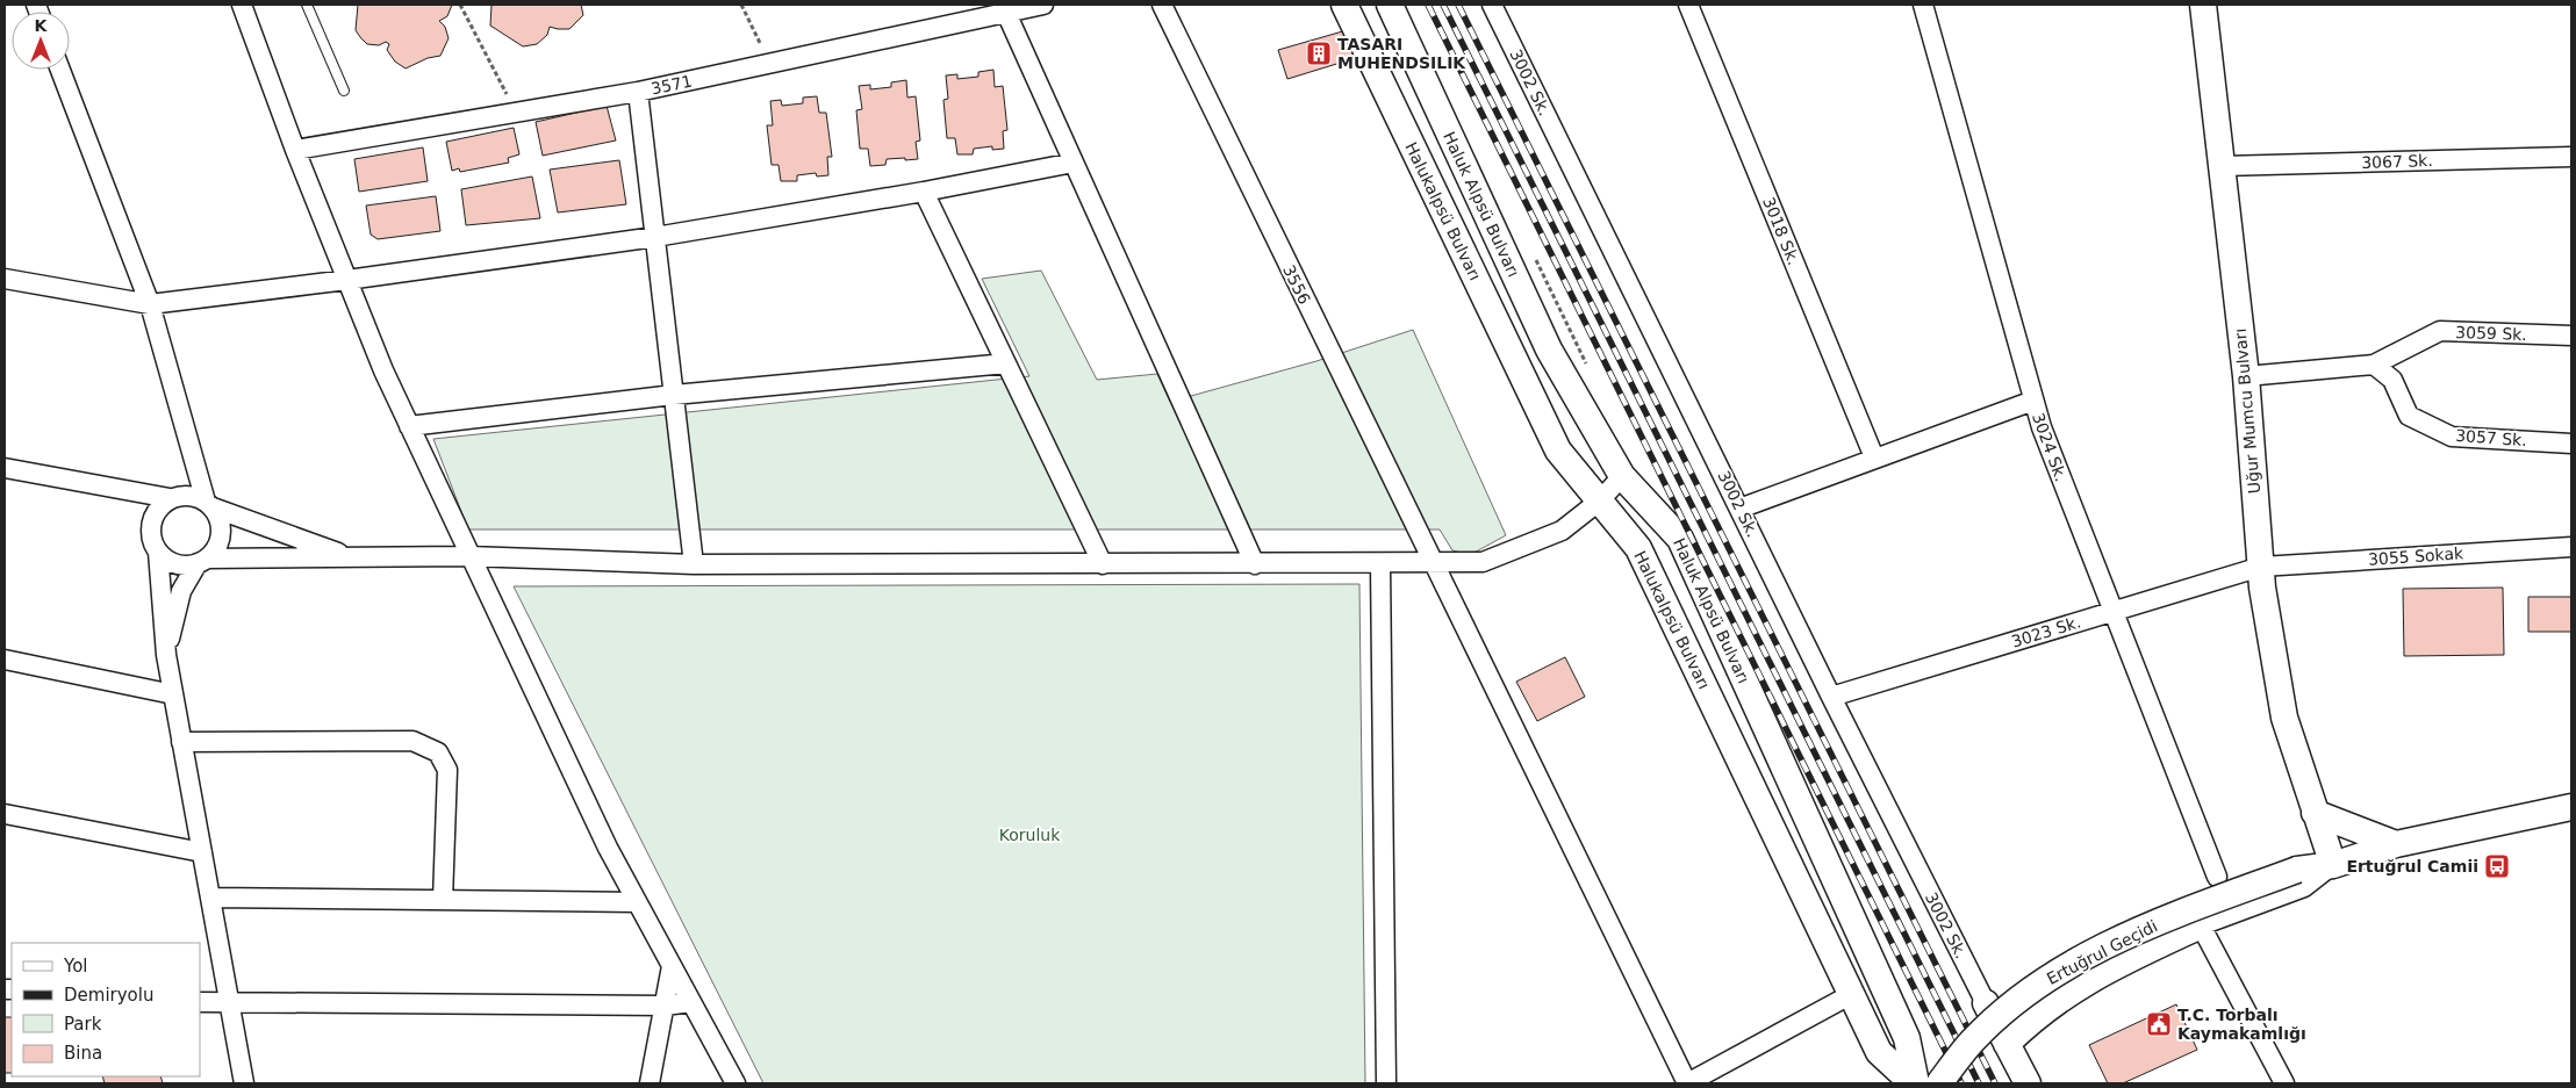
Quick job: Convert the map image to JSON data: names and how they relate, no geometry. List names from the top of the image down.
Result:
{
  "streets": {
    "main road": [
      "Haluk Alpsü Bulvarı",
      "Halukalpsü Bulvarı",
      "Uğur Mumcu Bulvarı",
      "Ertuğrul Geçidi"
    ],
    "street": [
      "3002 Sk.",
      "3571",
      "3067 Sk.",
      "3018 Sk.",
      "3556",
      "3059 Sk.",
      "3057 Sk.",
      "3024 Sk.",
      "3055 Sokak",
      "3023 Sk."
    ]
  },
  "crossings": [
    ["3002 Sk.", "3023 Sk."],
    ["3067 Sk.", "Uğur Mumcu Bulvarı"],
    ["Haluk Alpsü Bulvarı", "Halukalpsü Bulvarı"],
    ["3059 Sk.", "Uğur Mumcu Bulvarı"],
    ["3059 Sk.", "3057 Sk."],
    ["Uğur Mumcu Bulvarı", "3055 Sokak"],
    ["Uğur Mumcu Bulvarı", "3023 Sk."],
    ["Uğur Mumcu Bulvarı", "Ertuğrul Geçidi"],
    ["3024 Sk.", "3023 Sk."],
    ["3055 Sokak", "3023 Sk."]
  ],
  "parks": ["Koruluk"],
  "places": {
    "building": ["TASARI MUHENDSILIK"],
    "bus stop": ["Ertuğrul Camii"],
    "public building": ["T.C. Torbalı Kaymakamlığı"]
  },
  "legend": [
    "Yol",
    "Demiryolu",
    "Park",
    "Bina"
  ],
  "north": "top"
}
